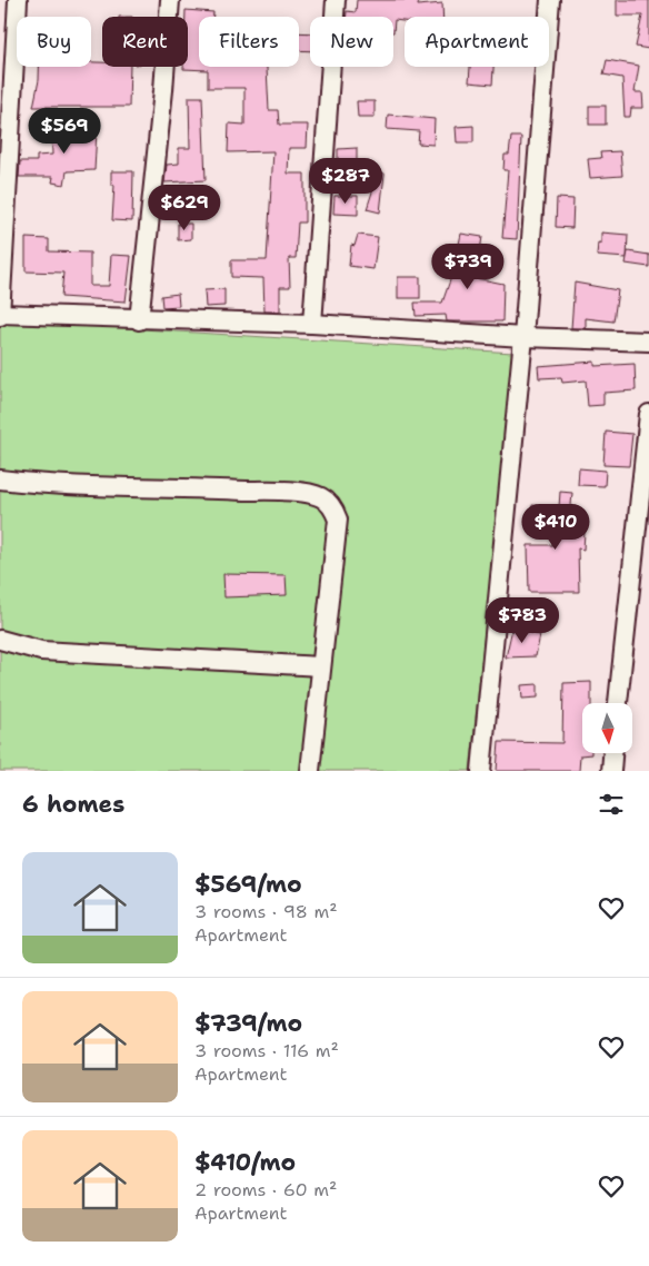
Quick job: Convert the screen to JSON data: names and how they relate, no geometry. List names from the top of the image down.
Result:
{
  "north": "bottom",
  "page": {
    "chip": [
      "Buy",
      "Rent",
      "Filters",
      "New",
      "Apartment"
    ],
    "price": [
      "$569",
      "$287",
      "$629",
      "$739",
      "$410",
      "$783"
    ],
    "heading": "6 homes",
    "list": [
      {
        "name": "$569/mo",
        "note": "3 rooms · 98 m² · Apartment"
      },
      {
        "name": "$739/mo",
        "note": "3 rooms · 116 m² · Apartment"
      },
      {
        "name": "$410/mo",
        "note": "2 rooms · 60 m² · Apartment"
      }
    ]
  }
}
